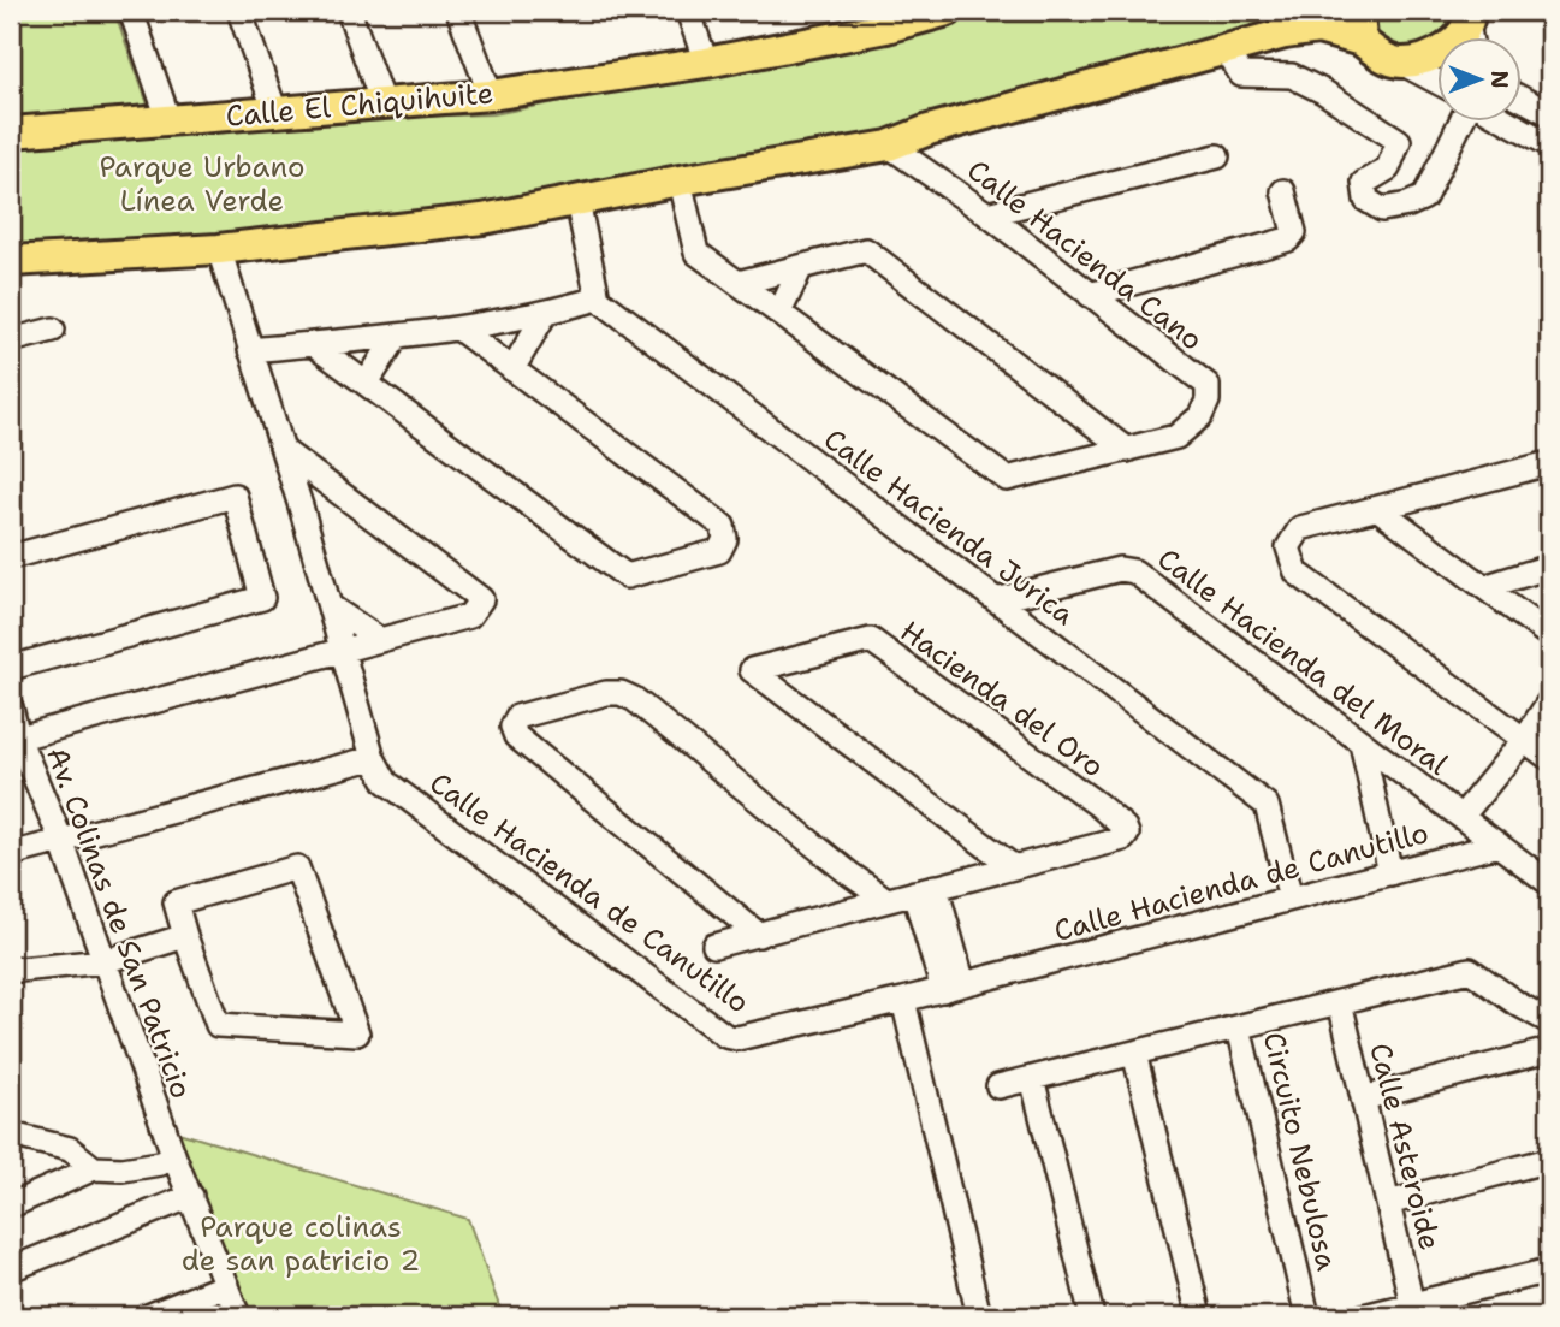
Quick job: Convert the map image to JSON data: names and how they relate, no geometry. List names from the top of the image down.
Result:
{
  "streets": {
    "main road": ["Calle El Chiquihuite"],
    "street": [
      "Calle Hacienda Cano",
      "Calle Hacienda Jurica",
      "Calle Hacienda del Moral",
      "Hacienda del Oro",
      "Calle Hacienda de Canutillo",
      "Av. Colinas de San Patricio",
      "Calle Asteroide",
      "Circuito Nebulosa"
    ]
  },
  "crossings": [
    ["Calle Hacienda Jurica", "Calle Hacienda del Moral"],
    ["Calle Hacienda Jurica", "Calle Hacienda de Canutillo"],
    ["Calle Hacienda del Moral", "Calle Hacienda de Canutillo"],
    ["Calle Asteroide", "Circuito Nebulosa"]
  ],
  "parks": ["Parque Urbano Línea Verde", "Parque colinas de san patricio 2"],
  "north": "right"
}
